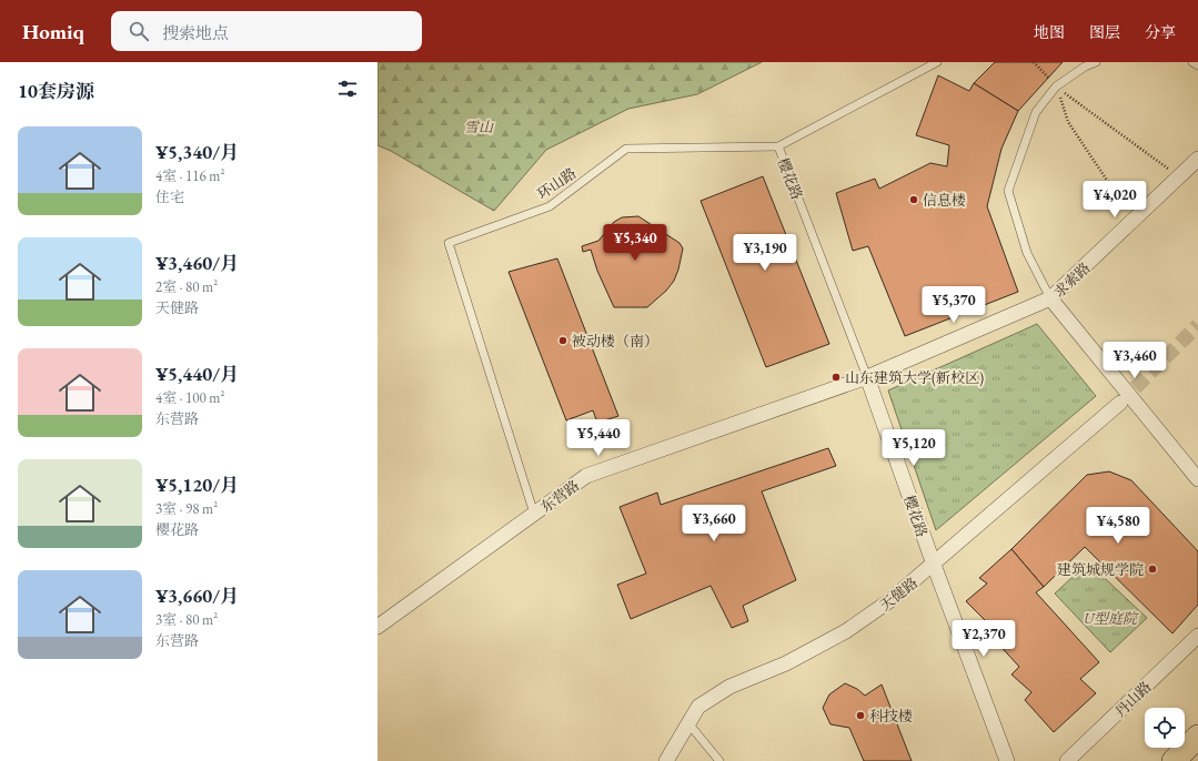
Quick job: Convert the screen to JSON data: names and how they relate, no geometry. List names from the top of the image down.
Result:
{
  "streets": {
    "street": [
      "樱花路",
      "求索路",
      "东营路",
      "天健路",
      "丹山路"
    ],
    "lane": ["环山路"]
  },
  "crossings": [
    ["樱花路", "环山路"],
    ["樱花路", "求索路"],
    ["樱花路", "东营路"],
    ["樱花路", "天健路"],
    ["环山路", "东营路"],
    ["求索路", "东营路"]
  ],
  "parks": ["雪山", "U型庭院"],
  "places": [
    "信息楼",
    "被动楼（南）",
    "山东建筑大学(新校区)",
    "建筑城规学院",
    "科技楼"
  ],
  "page": {
    "header": "Homiq",
    "search": "搜索地点",
    "nav": ["地图", "图层", "分享"],
    "heading": "10套房源",
    "list": [
      {
        "name": "¥5,340/月",
        "note": "4室 · 116 m² · 住宅"
      },
      {
        "name": "¥3,460/月",
        "note": "2室 · 80 m² · 天健路"
      },
      {
        "name": "¥5,440/月",
        "note": "4室 · 100 m² · 东营路"
      },
      {
        "name": "¥5,120/月",
        "note": "3室 · 98 m² · 樱花路"
      },
      {
        "name": "¥3,660/月",
        "note": "3室 · 80 m² · 东营路"
      }
    ],
    "price": [
      "¥4,020",
      "¥5,340",
      "¥3,190",
      "¥5,370",
      "¥3,460",
      "¥5,440",
      "¥5,120",
      "¥3,660",
      "¥4,580",
      "¥2,370"
    ]
  }
}
